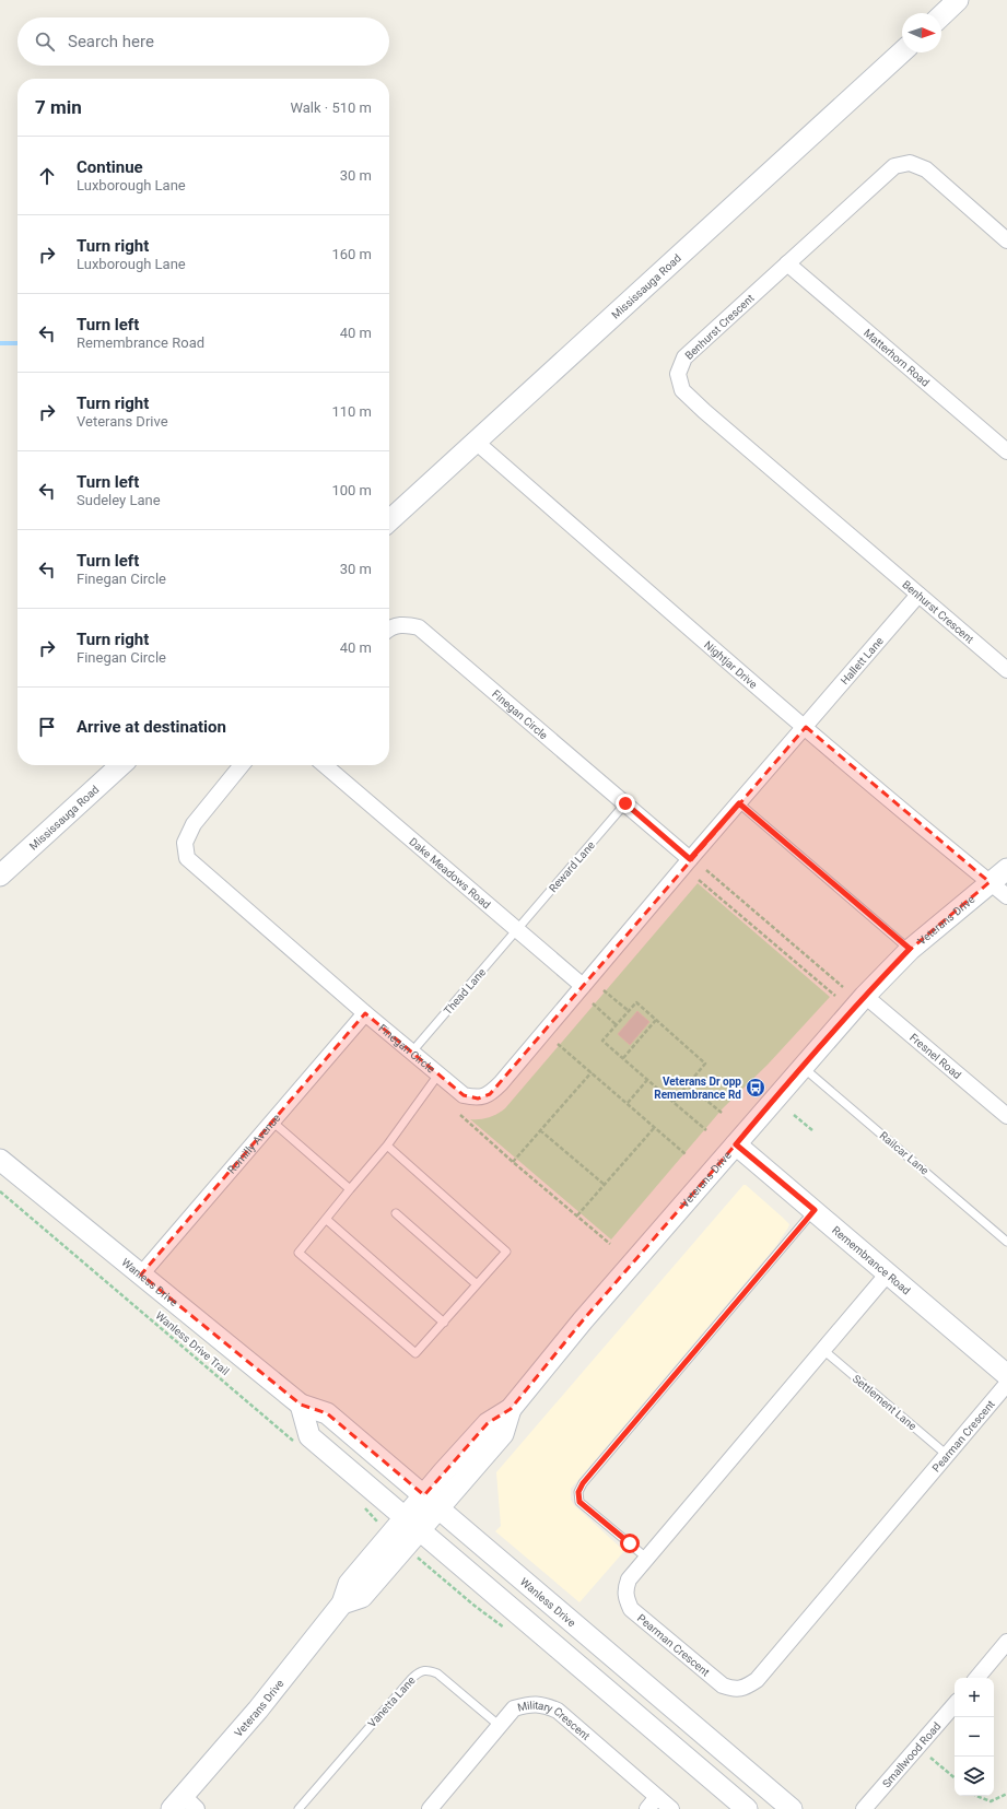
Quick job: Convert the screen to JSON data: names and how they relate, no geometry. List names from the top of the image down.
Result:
{
  "streets": {
    "main road": [
      "Mississauga Road",
      "Veterans Drive",
      "Remembrance Road",
      "Wanless Drive"
    ],
    "street": [
      "Benhurst Crescent",
      "Matterhorn Road",
      "Hallett Lane",
      "Nightjar Drive",
      "Finegan Circle",
      "Dake Meadows Road",
      "Fresnel Road",
      "Romilly Avenue",
      "Pearman Crescent",
      "Military Crescent",
      "Smallwood Road"
    ],
    "lane": [
      "Reward Lane",
      "Thead Lane",
      "Railcar Lane",
      "Settlement Lane",
      "Vanetta Lane"
    ],
    "path": ["Wanless Drive Trail"]
  },
  "crossings": [
    ["Mississauga Road", "Nightjar Drive"],
    ["Benhurst Crescent", "Matterhorn Road"],
    ["Benhurst Crescent", "Hallett Lane"],
    ["Hallett Lane", "Nightjar Drive"],
    ["Hallett Lane", "Finegan Circle"],
    ["Nightjar Drive", "Finegan Circle"],
    ["Nightjar Drive", "Veterans Drive"],
    ["Finegan Circle", "Reward Lane"],
    ["Finegan Circle", "Dake Meadows Road"],
    ["Finegan Circle", "Thead Lane"],
    ["Finegan Circle", "Romilly Avenue"],
    ["Reward Lane", "Dake Meadows Road"],
    ["Reward Lane", "Thead Lane"],
    ["Dake Meadows Road", "Thead Lane"],
    ["Veterans Drive", "Fresnel Road"],
    ["Veterans Drive", "Railcar Lane"],
    ["Veterans Drive", "Remembrance Road"],
    ["Veterans Drive", "Wanless Drive"],
    ["Romilly Avenue", "Wanless Drive"],
    ["Remembrance Road", "Pearman Crescent"],
    ["Settlement Lane", "Pearman Crescent"],
    ["Vanetta Lane", "Military Crescent"]
  ],
  "places": {
    "bus stop": ["Veterans Dr opp Remembrance Rd"]
  },
  "north": "right",
  "page": {
    "search": "Search here",
    "heading": ["7 min", "Walk · 510 m"],
    "list": [
      ["Continue", "Luxborough Lane", "30 m"],
      ["Turn right", "Luxborough Lane", "160 m"],
      ["Turn left", "Remembrance Road", "40 m"],
      ["Turn right", "Veterans Drive", "110 m"],
      ["Turn left", "Sudeley Lane", "100 m"],
      ["Turn left", "Finegan Circle", "30 m"],
      ["Turn right", "Finegan Circle", "40 m"],
      "Arrive at destination"
    ],
    "map_buttons": ["+", "−"]
  }
}
